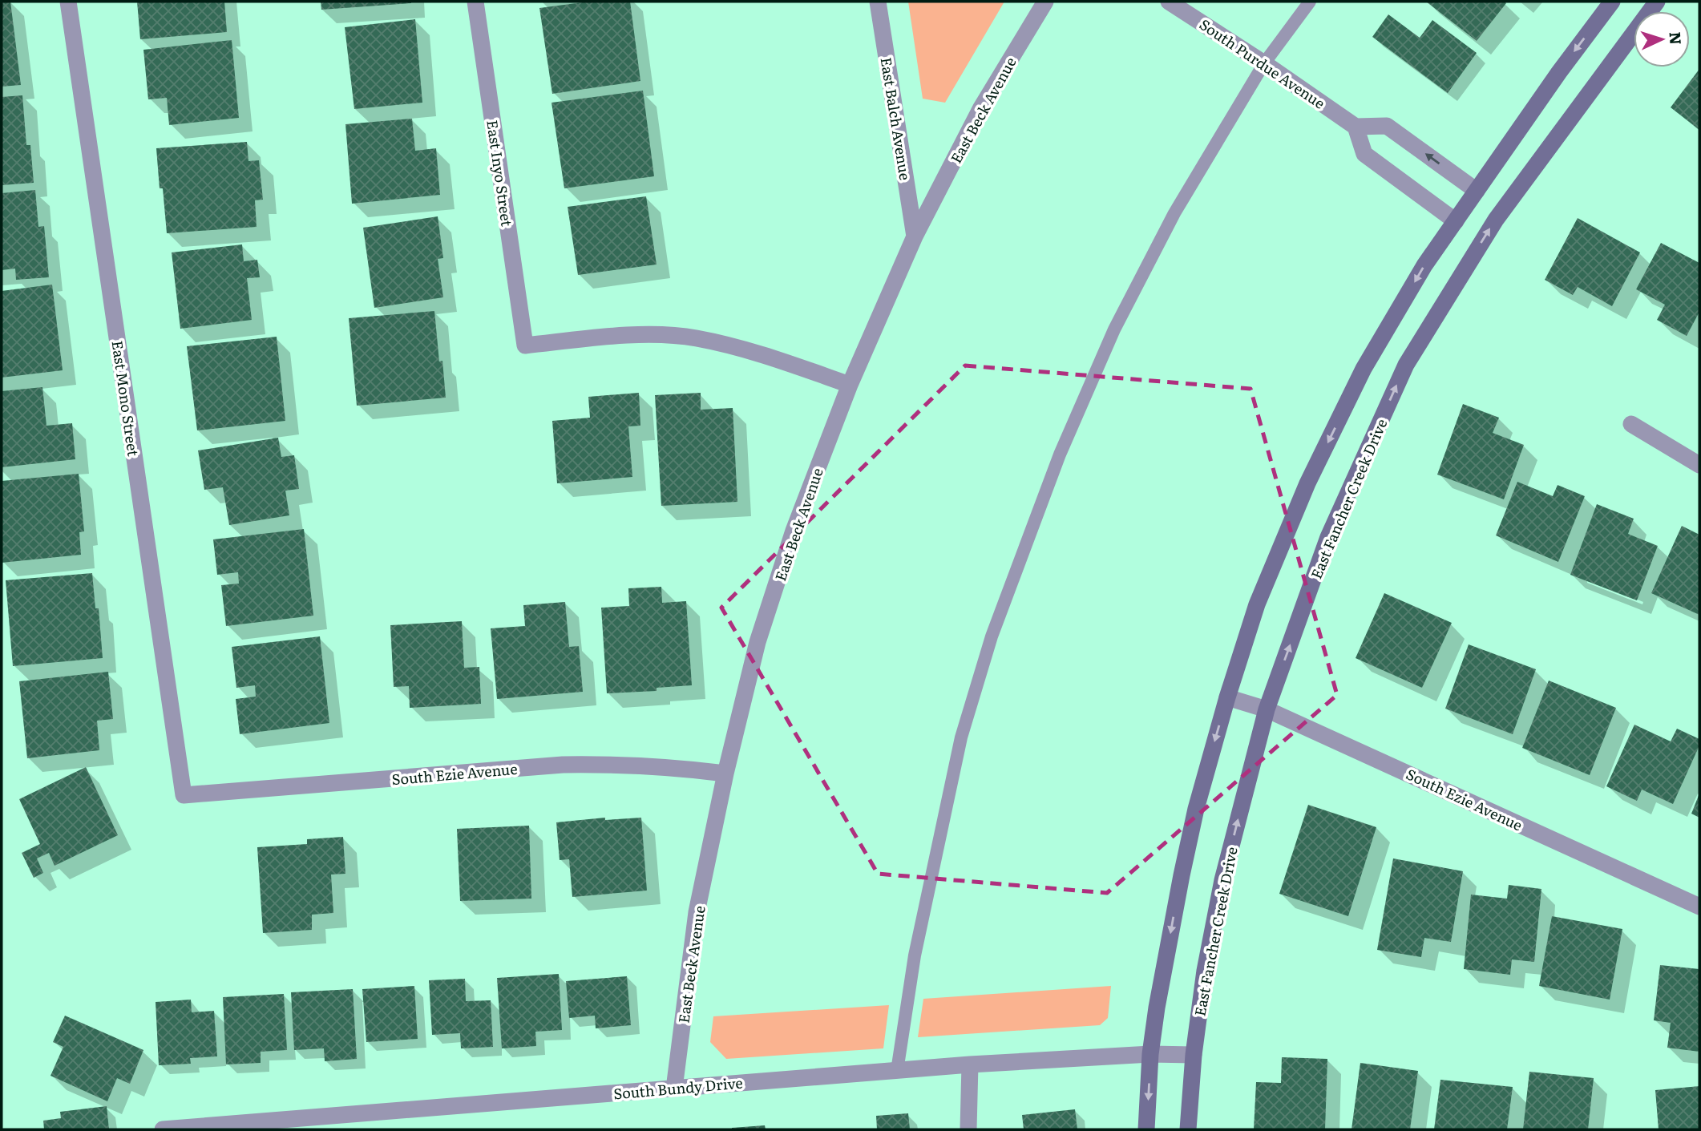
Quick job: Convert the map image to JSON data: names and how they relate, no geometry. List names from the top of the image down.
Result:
{
  "streets": {
    "street": [
      "South Purdue Avenue",
      "East Beck Avenue",
      "East Balch Avenue",
      "East Inyo Street",
      "East Mono Street",
      "East Fancher Creek Drive",
      "South Ezie Avenue",
      "South Bundy Drive"
    ]
  },
  "crossings": [
    ["East Beck Avenue", "East Balch Avenue"],
    ["East Beck Avenue", "East Inyo Street"],
    ["East Beck Avenue", "South Ezie Avenue"],
    ["East Beck Avenue", "South Bundy Drive"],
    ["East Mono Street", "South Ezie Avenue"],
    ["East Fancher Creek Drive", "South Ezie Avenue"],
    ["East Fancher Creek Drive", "South Bundy Drive"]
  ],
  "north": "right"
}
